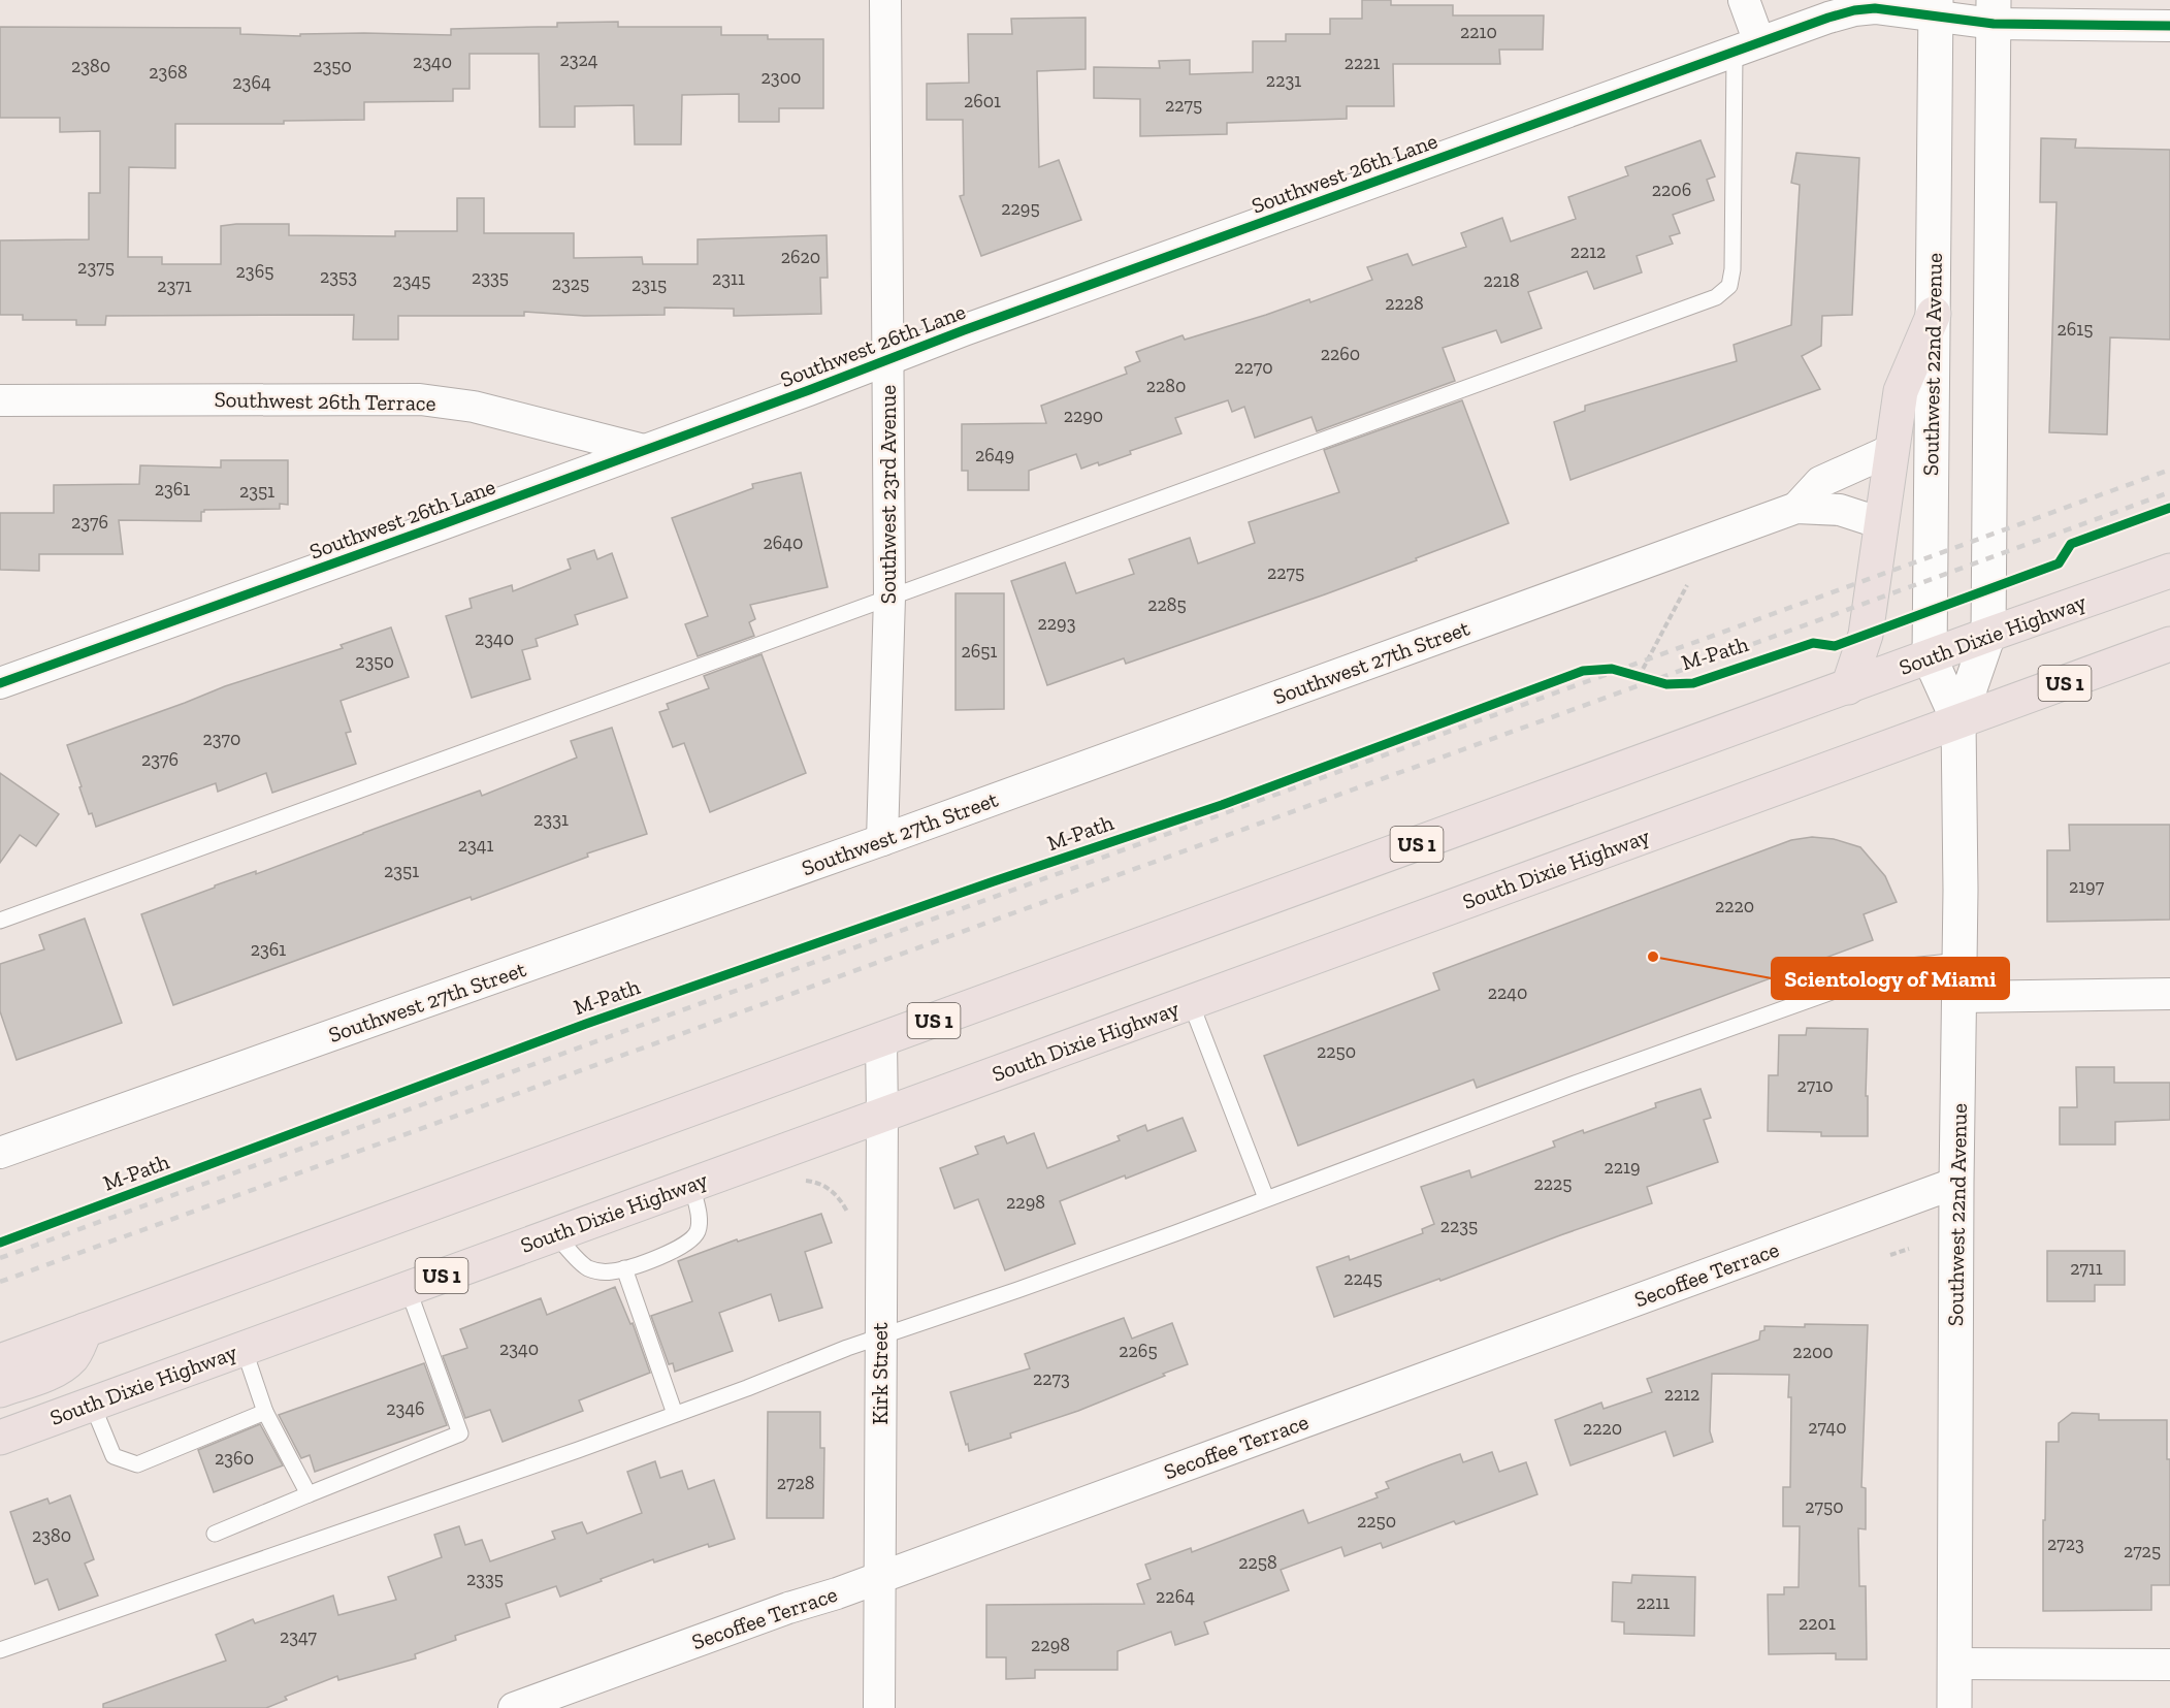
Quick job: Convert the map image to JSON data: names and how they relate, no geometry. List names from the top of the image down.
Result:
{
  "streets": {
    "highway": ["South Dixie Highway", "US 1"],
    "main road": ["Southwest 22nd Avenue"],
    "street": [
      "Southwest 26th Lane",
      "Southwest 26th Terrace",
      "Southwest 23rd Avenue",
      "Southwest 27th Street",
      "Secoffee Terrace",
      "Kirk Street"
    ],
    "cycle path": ["M-Path"]
  },
  "crossings": [
    ["Southwest 26th Lane", "Southwest 22nd Avenue"],
    ["Southwest 26th Lane", "Southwest 26th Terrace"],
    ["Southwest 26th Lane", "Southwest 23rd Avenue"],
    ["Southwest 22nd Avenue", "South Dixie Highway"],
    ["Southwest 22nd Avenue", "Secoffee Terrace"],
    ["Southwest 23rd Avenue", "Southwest 27th Street"],
    ["South Dixie Highway", "Kirk Street"],
    ["Secoffee Terrace", "Kirk Street"]
  ],
  "places": ["Scientology of Miami"],
  "house_numbers": [
    "2210",
    "2324",
    "2340",
    "2221",
    "2380",
    "2350",
    "2368",
    "2300",
    "2231",
    "2364",
    "2601",
    "2275",
    "2206",
    "2295",
    "2212",
    "2620",
    "2375",
    "2365",
    "2353",
    "2335",
    "2311",
    "2345",
    "2218",
    "2325",
    "2315",
    "2371",
    "2228",
    "2615",
    "2260",
    "2270",
    "2280",
    "2290",
    "2649",
    "2361",
    "2351",
    "2376",
    "2640",
    "2275",
    "2285",
    "2293",
    "2340",
    "2651",
    "2350",
    "2370",
    "2376",
    "2331",
    "2341",
    "2351",
    "2197",
    "2220",
    "2361",
    "2240",
    "2250",
    "2710",
    "2219",
    "2225",
    "2298",
    "2235",
    "2711",
    "2245",
    "2340",
    "2265",
    "2200",
    "2273",
    "2212",
    "2346",
    "2740",
    "2220",
    "2360",
    "2728",
    "2750",
    "2250",
    "2380",
    "2723",
    "2725",
    "2258",
    "2335",
    "2264",
    "2211",
    "2201",
    "2347",
    "2298"
  ]
}
